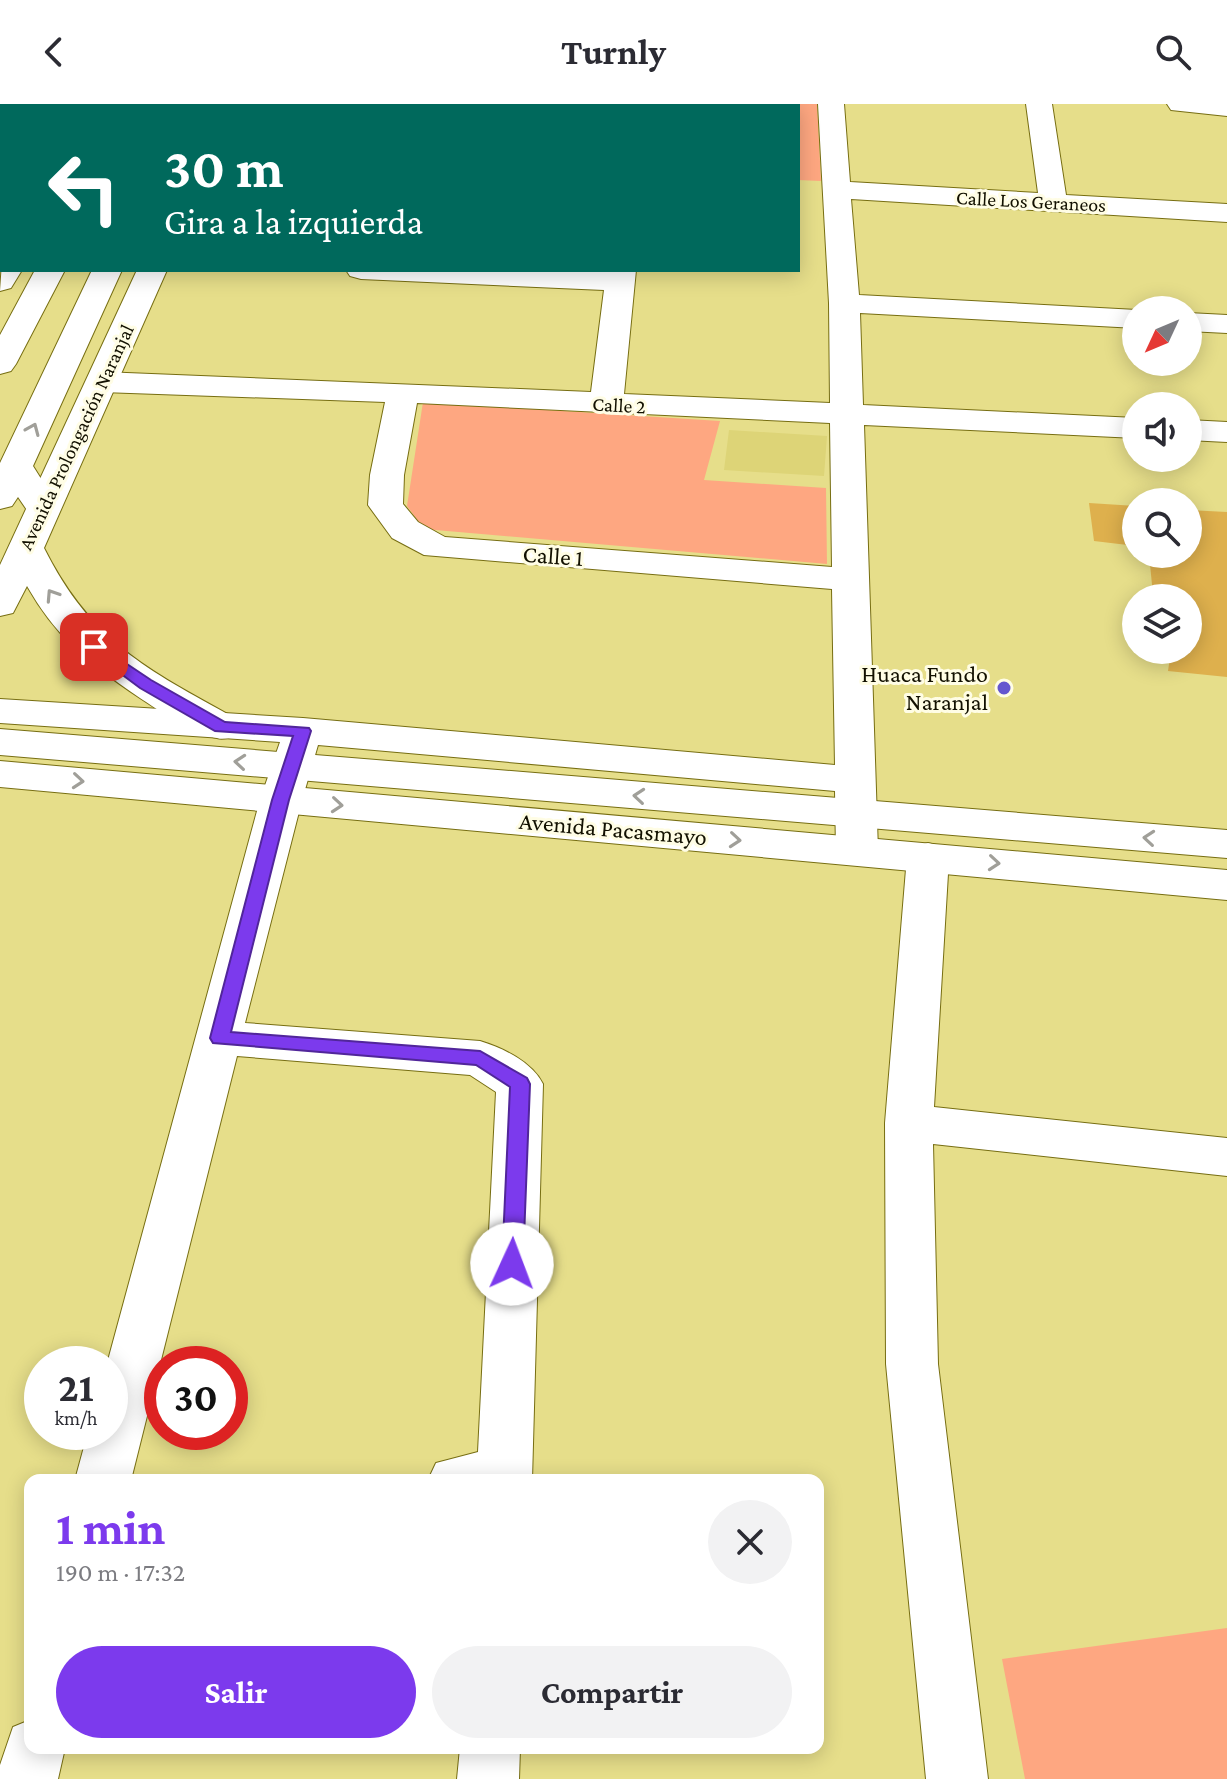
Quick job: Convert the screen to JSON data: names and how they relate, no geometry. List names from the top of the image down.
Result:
{
  "streets": {
    "street": [
      "Calle Los Geraneos",
      "Calle 2",
      "Avenida Prolongación Naranjal",
      "Calle 1",
      "Avenida Pacasmayo"
    ]
  },
  "crossings": [
    ["Calle 2", "Avenida Prolongación Naranjal"],
    ["Calle 2", "Calle 1"]
  ],
  "places": ["Huaca Fundo Naranjal"],
  "north": "bottom left",
  "page": {
    "header": "Turnly",
    "turn": ["30 m", "Gira a la izquierda"],
    "speed": "21 km/h",
    "limit": "30",
    "heading": ["1 min", "190 m · 17:32"],
    "buttons": ["Salir", "Compartir"]
  }
}
